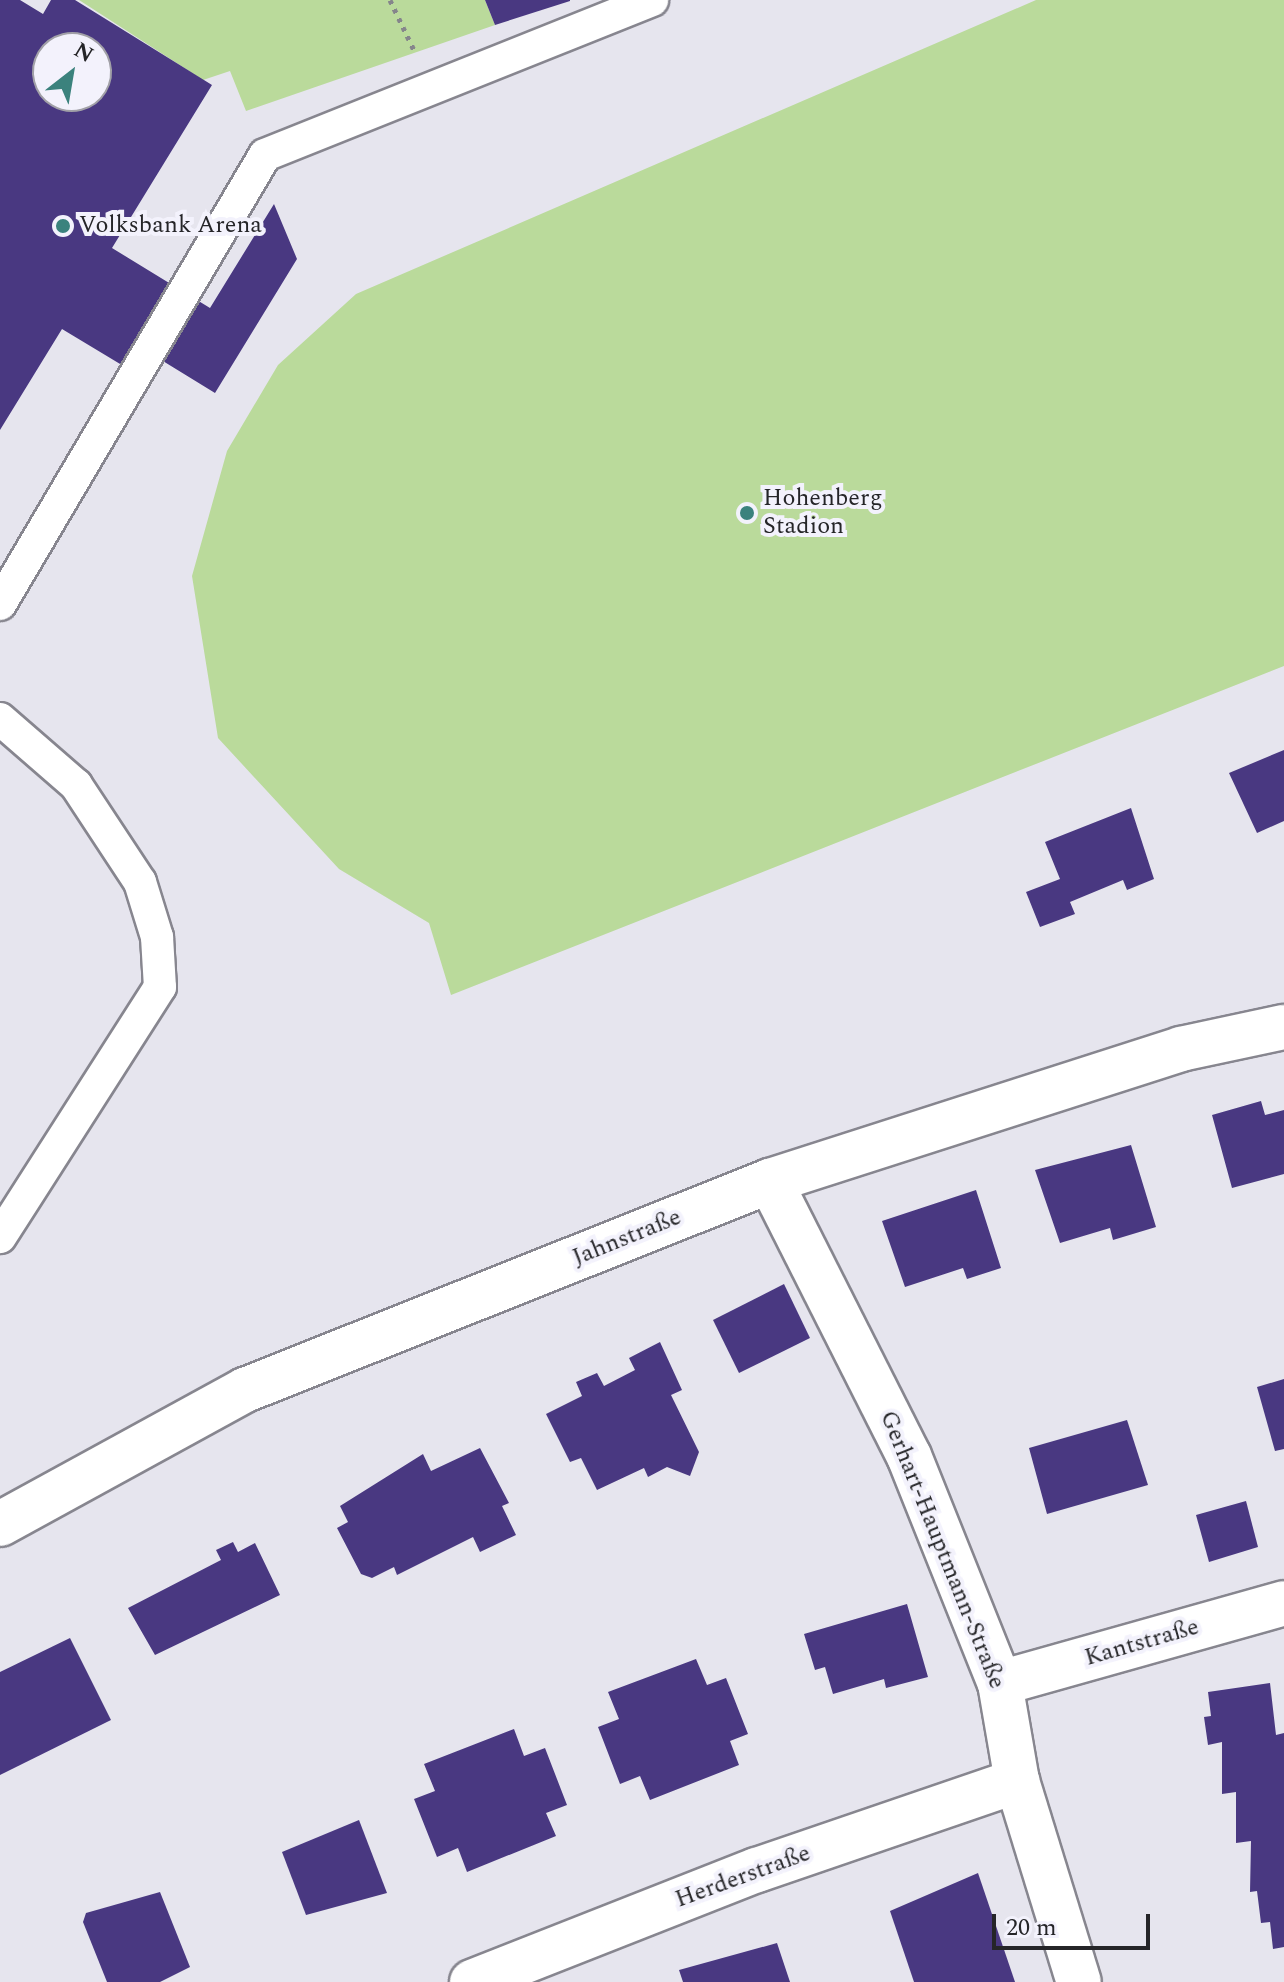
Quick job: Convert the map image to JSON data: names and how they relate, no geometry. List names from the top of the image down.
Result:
{
  "streets": {
    "street": [
      "Jahnstraße",
      "Gerhart-Hauptmann-Straße",
      "Kantstraße",
      "Herderstraße"
    ]
  },
  "crossings": [
    ["Jahnstraße", "Gerhart-Hauptmann-Straße"],
    ["Gerhart-Hauptmann-Straße", "Kantstraße"],
    ["Gerhart-Hauptmann-Straße", "Herderstraße"]
  ],
  "places": ["Volksbank Arena", "Hohenberg Stadion"],
  "scale_bar": "20 m",
  "north": "top right"
}
